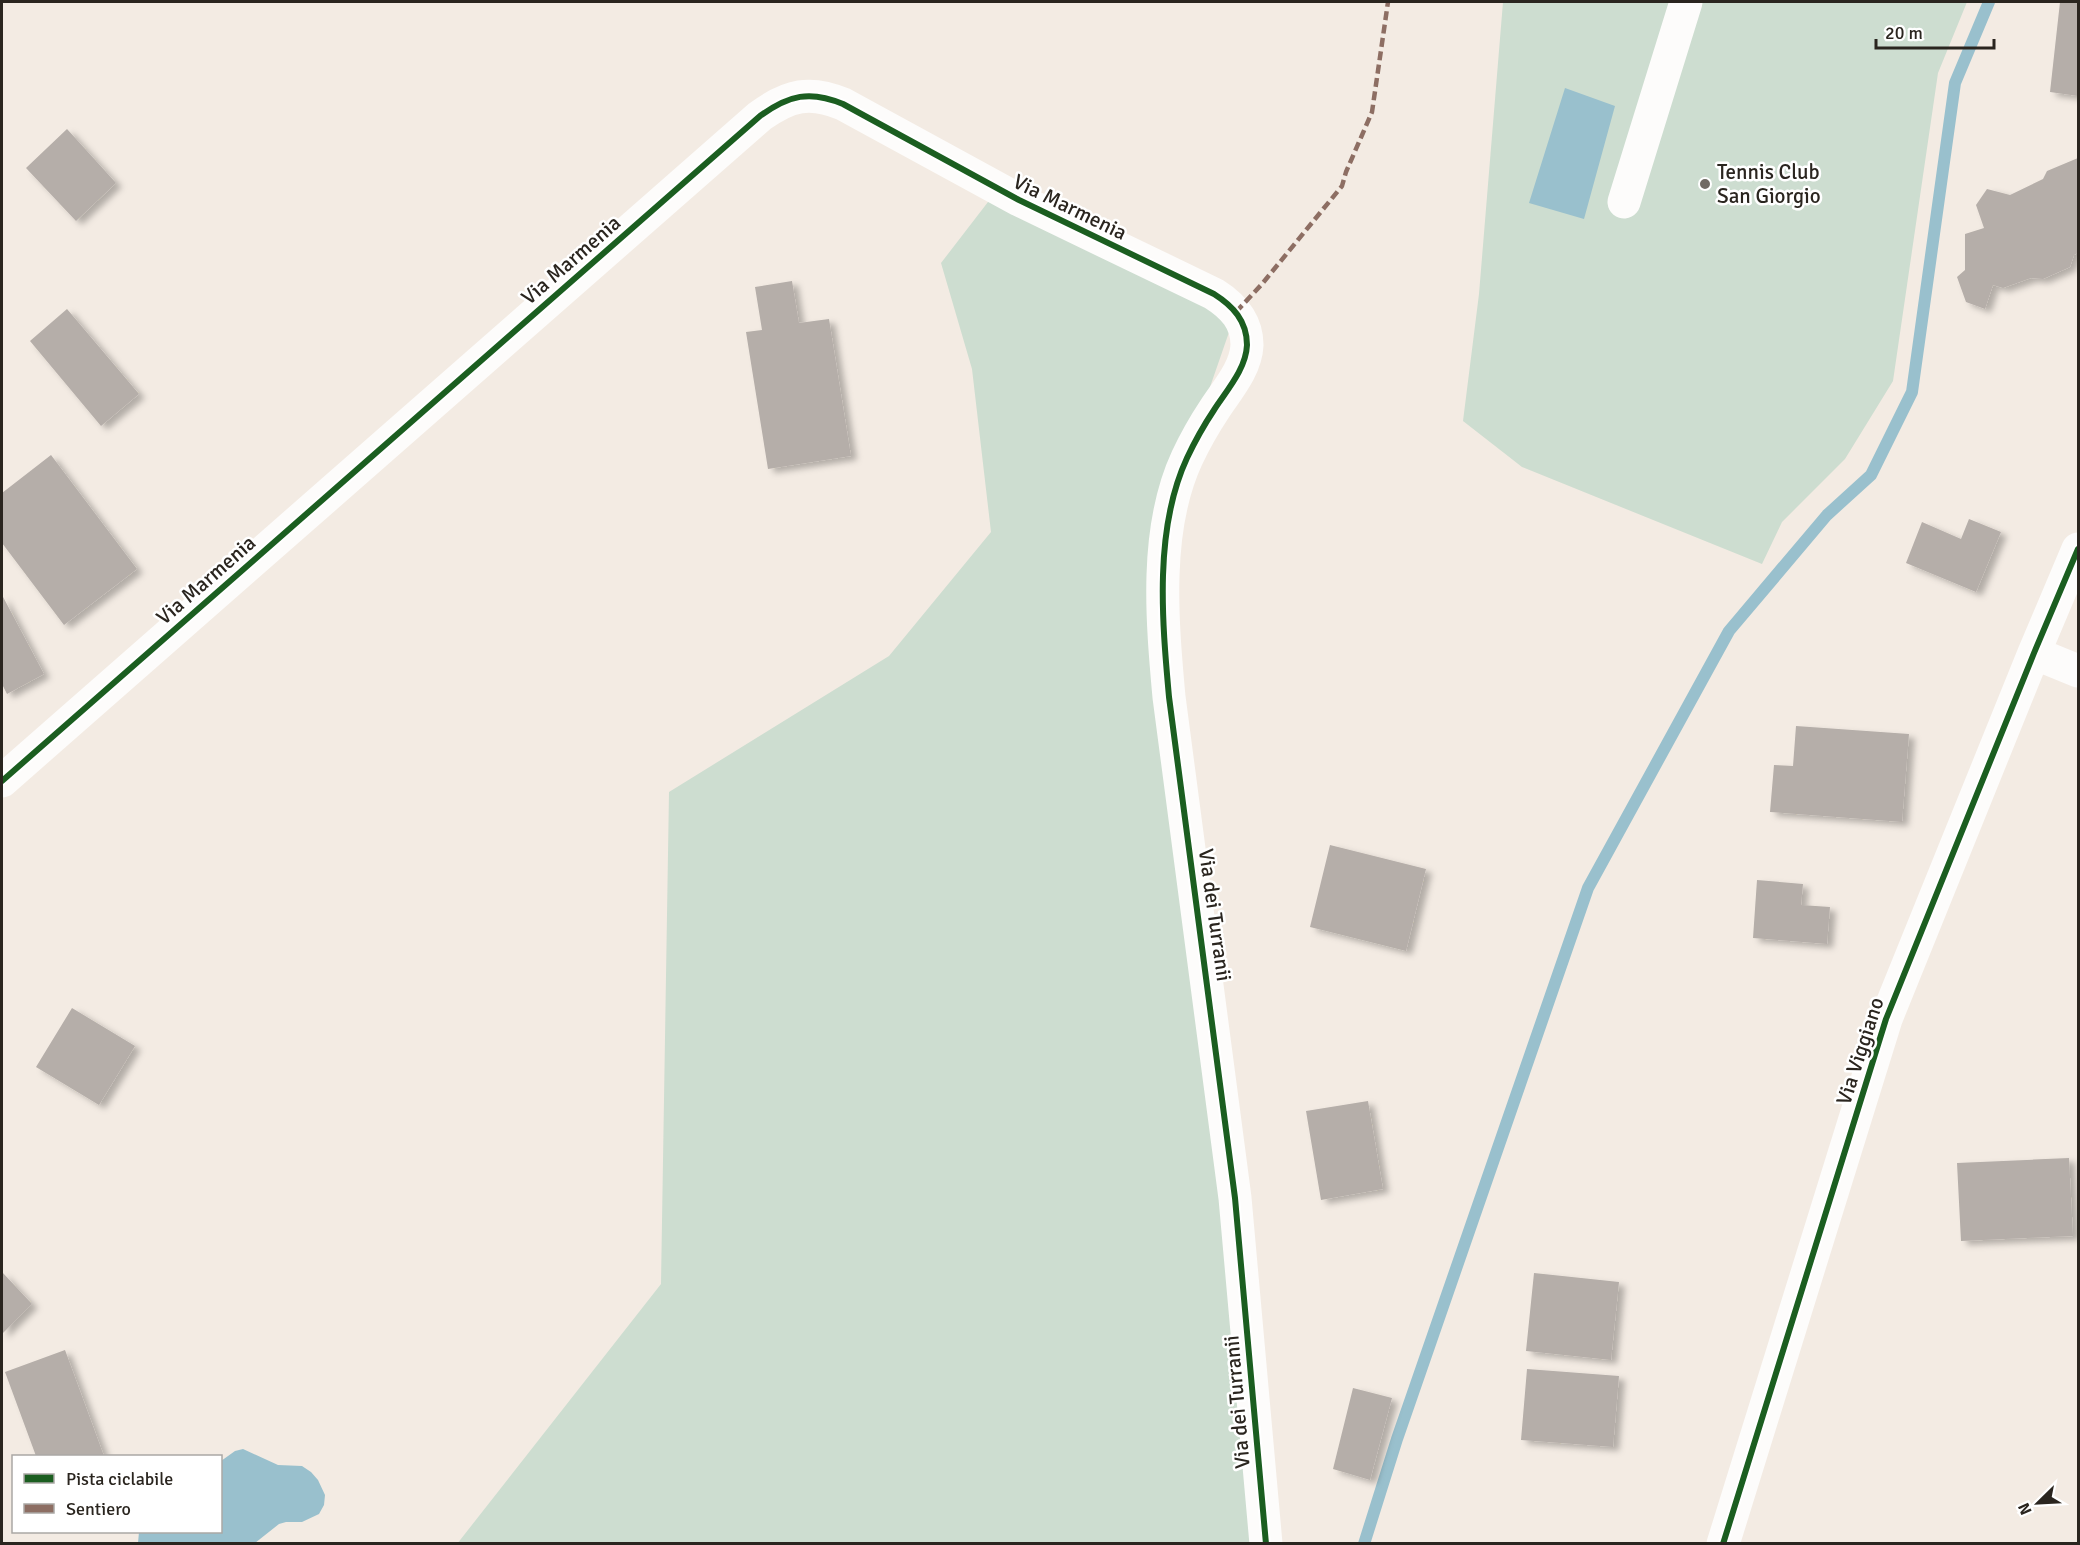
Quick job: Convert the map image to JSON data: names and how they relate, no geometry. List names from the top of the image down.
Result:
{
  "streets": {
    "street": ["Via Marmenia", "Via dei Turranii", "Via Viggiano"]
  },
  "crossings": [
    ["Via Marmenia", "Via dei Turranii"]
  ],
  "places": ["Tennis Club San Giorgio"],
  "legend": ["Pista ciclabile", "Sentiero"],
  "scale_bar": "20 m",
  "north": "bottom left"
}
